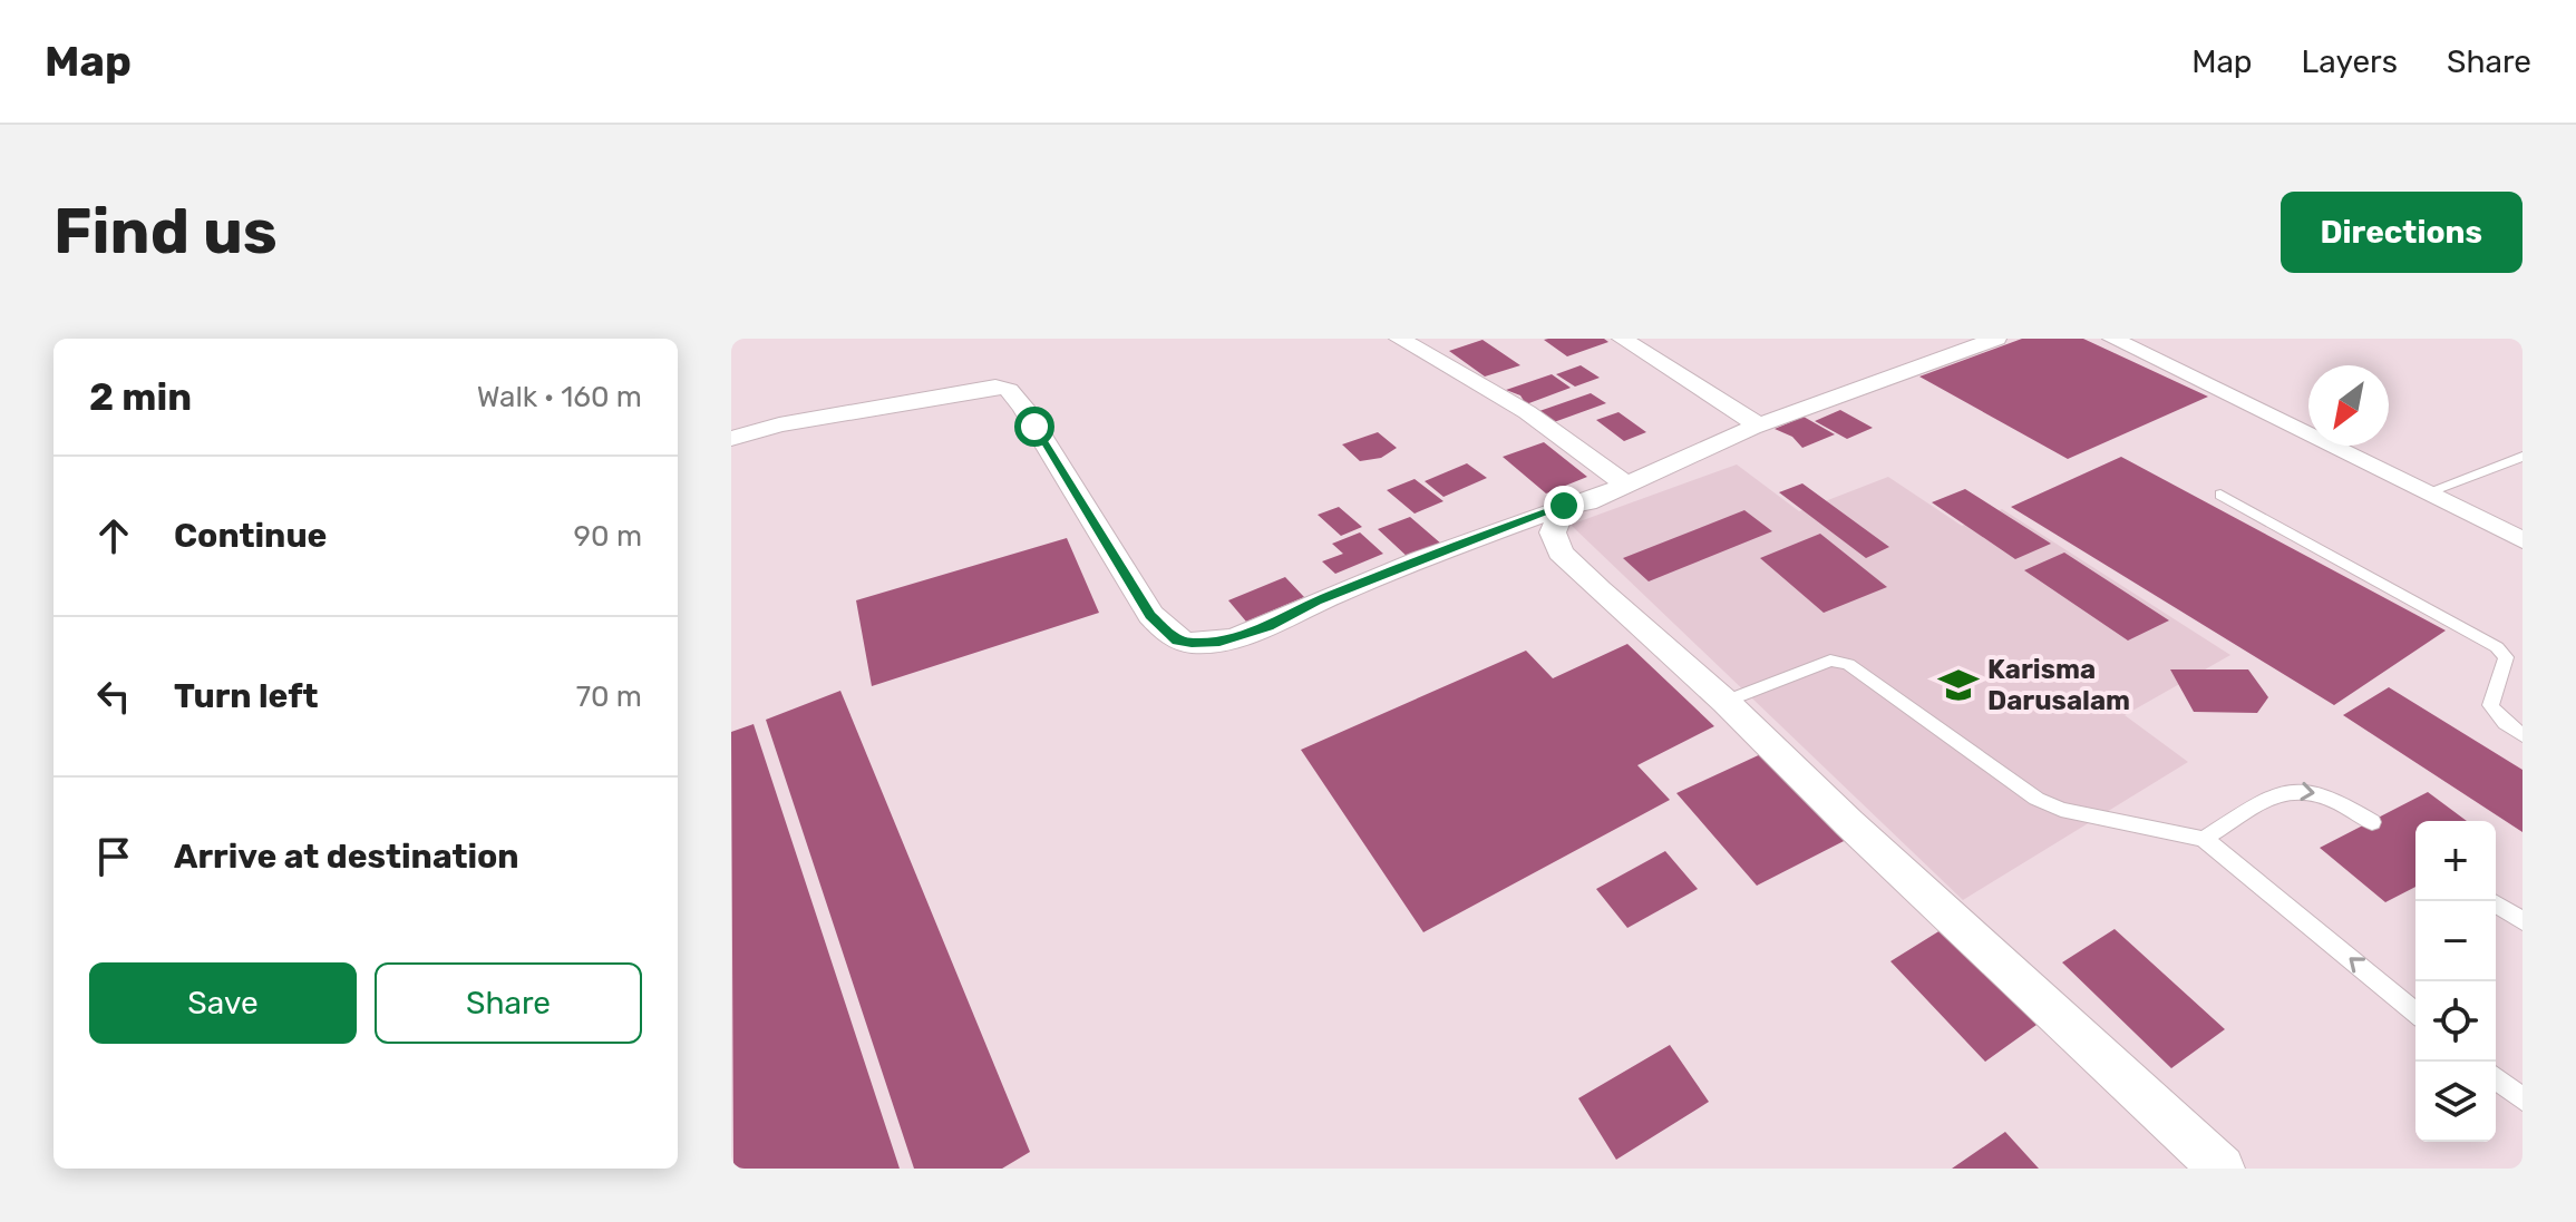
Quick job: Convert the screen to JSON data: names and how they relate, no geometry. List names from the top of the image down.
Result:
{
  "places": {
    "school or university": ["Karisma Darusalam"]
  },
  "north": "bottom left",
  "page": {
    "header": "Map",
    "nav": ["Map", "Layers", "Share"],
    "buttons": [
      "Directions",
      ["Save", "Share"]
    ],
    "title": "Find us",
    "heading": ["2 min", "Walk · 160 m"],
    "list": [
      ["Continue", "90 m"],
      ["Turn left", "70 m"],
      "Arrive at destination"
    ],
    "map_buttons": ["+", "−"]
  }
}
